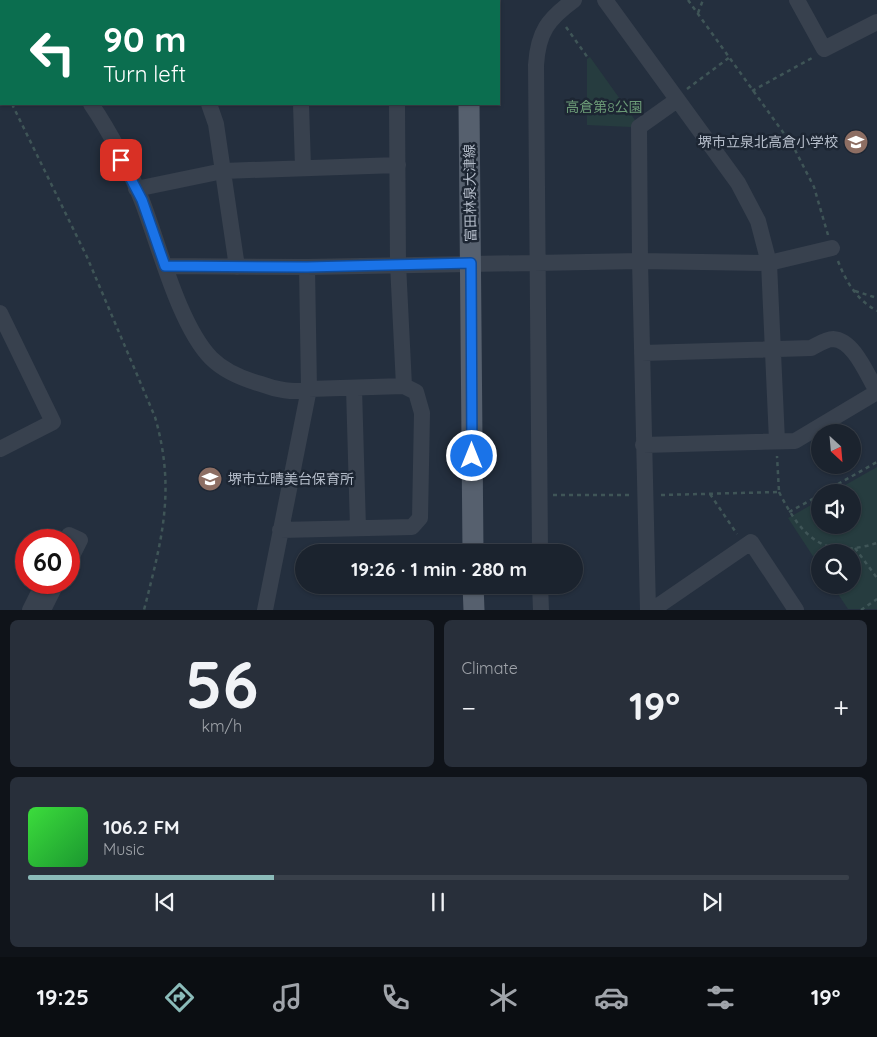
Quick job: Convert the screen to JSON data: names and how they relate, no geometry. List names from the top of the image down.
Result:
{
  "streets": {
    "main road": ["富田林泉大津線"]
  },
  "parks": ["高倉第8公園"],
  "places": {
    "school or university": ["堺市立泉北高倉小学校", "堺市立晴美台保育所"]
  },
  "north": "bottom right",
  "page": {
    "turn": ["90 m", "Turn left"],
    "limit": "60",
    "trip": "19:26 · 1 min · 280 m",
    "tile": [
      ["56", "km/h"],
      "Climate"
    ],
    "heat": ["−", "19°", "+"],
    "song": ["106.2 FM", "Music"],
    "tabs": ["19:25", "19°"]
  }
}
